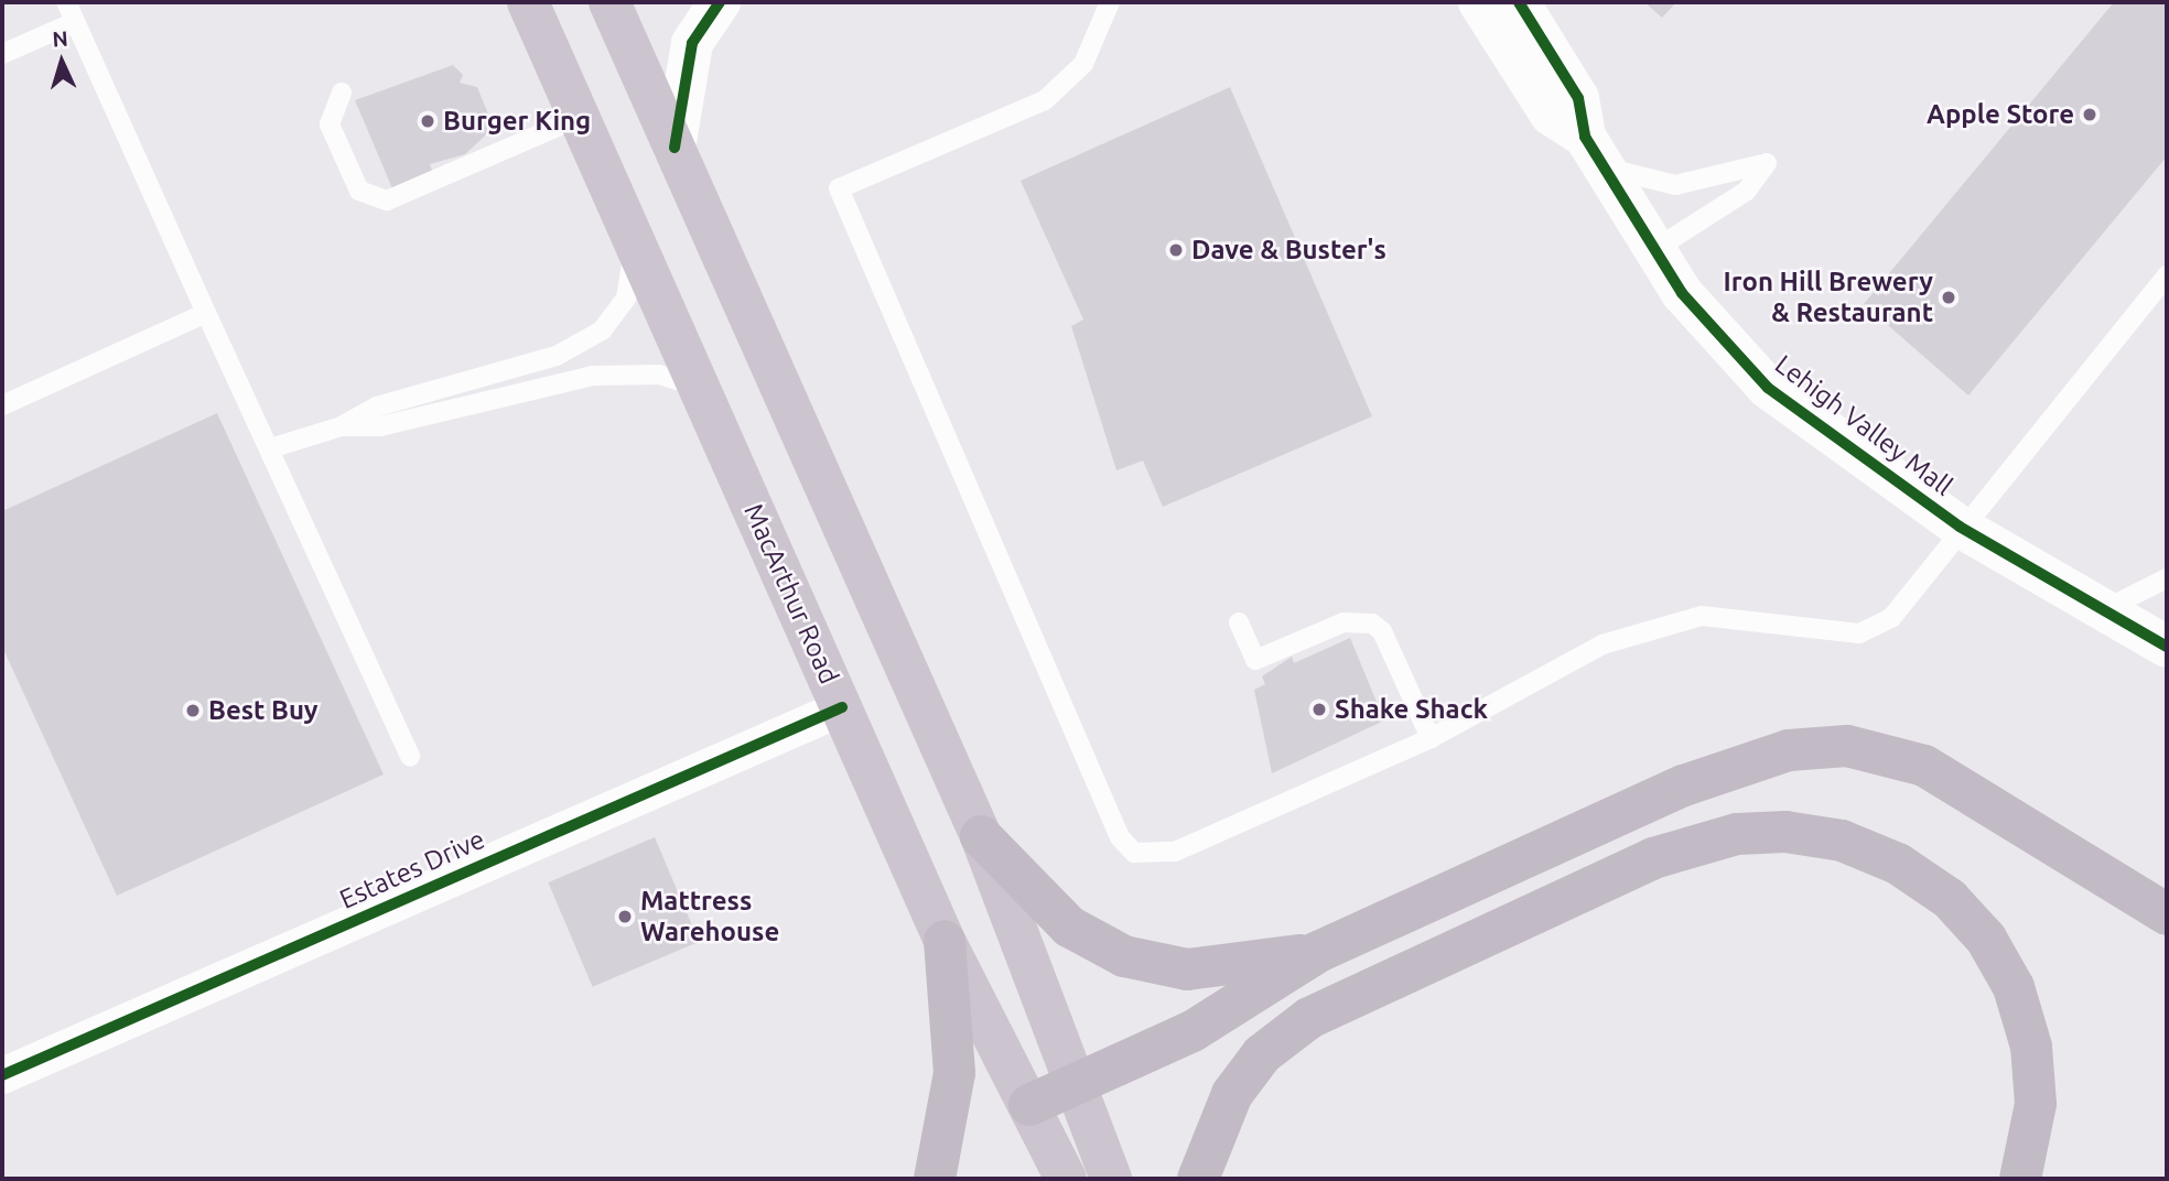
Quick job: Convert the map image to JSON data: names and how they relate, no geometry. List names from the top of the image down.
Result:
{
  "streets": {
    "highway": ["MacArthur Road"],
    "street": ["Lehigh Valley Mall", "Estates Drive"]
  },
  "crossings": [
    ["MacArthur Road", "Estates Drive"]
  ],
  "places": [
    "Apple Store",
    "Burger King",
    "Dave & Buster's",
    "Iron Hill Brewery & Restaurant",
    "Shake Shack",
    "Best Buy",
    "Mattress Warehouse"
  ],
  "north": "top"
}
